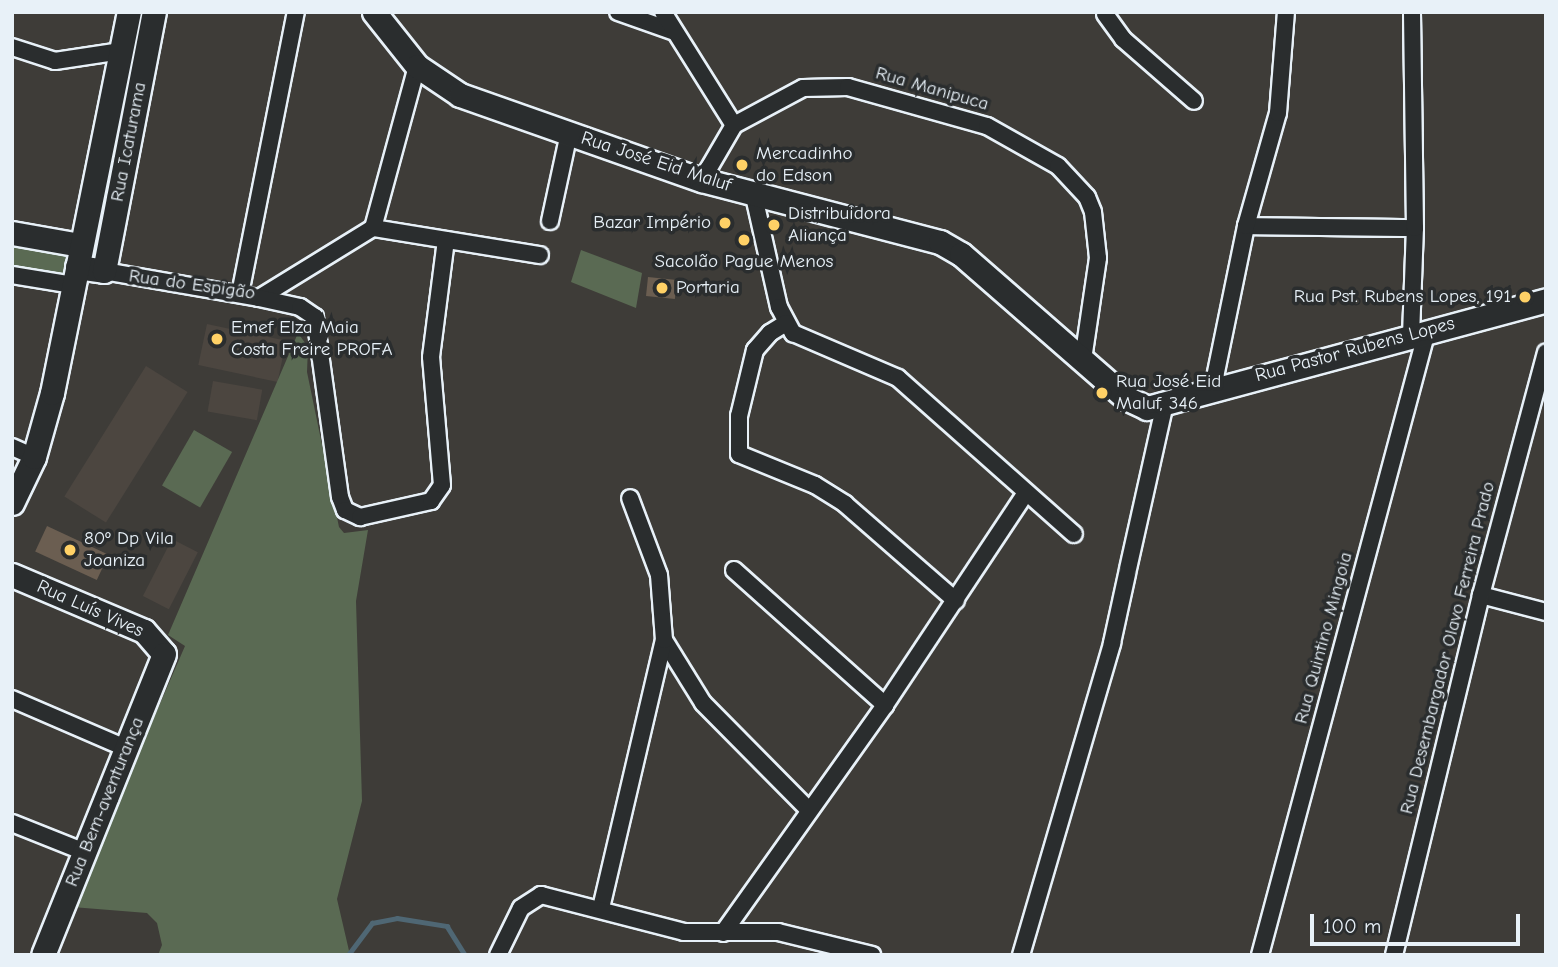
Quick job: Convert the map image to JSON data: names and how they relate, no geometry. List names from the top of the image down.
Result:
{
  "streets": {
    "street": [
      "Rua Manipuca",
      "Rua Icaturama",
      "Rua José Eid Maluf",
      "Rua do Espigão",
      "Rua Pastor Rubens Lopes",
      "Rua Luís Vives",
      "Rua Quintino Mingoia",
      "Rua Desembargador Olavo Ferreira Prado",
      "Rua Bem-aventurança"
    ]
  },
  "crossings": [
    ["Rua Manipuca", "Rua José Eid Maluf"],
    ["Rua Icaturama", "Rua do Espigão"],
    ["Rua José Eid Maluf", "Rua Pastor Rubens Lopes"],
    ["Rua Pastor Rubens Lopes", "Rua Quintino Mingoia"],
    ["Rua Luís Vives", "Rua Bem-aventurança"]
  ],
  "places": [
    "Mercadinho do Edson",
    "Bazar Império",
    "Distribuidora Aliança",
    "Sacolão Pague Menos",
    "Portaria",
    "Rua Pst. Rubens Lopes, 191",
    "Emef Elza Maia Costa Freire PROFA",
    "Rua José Eid Maluf, 346",
    "80º Dp Vila Joaniza"
  ],
  "scale_bar": "100 m"
}
